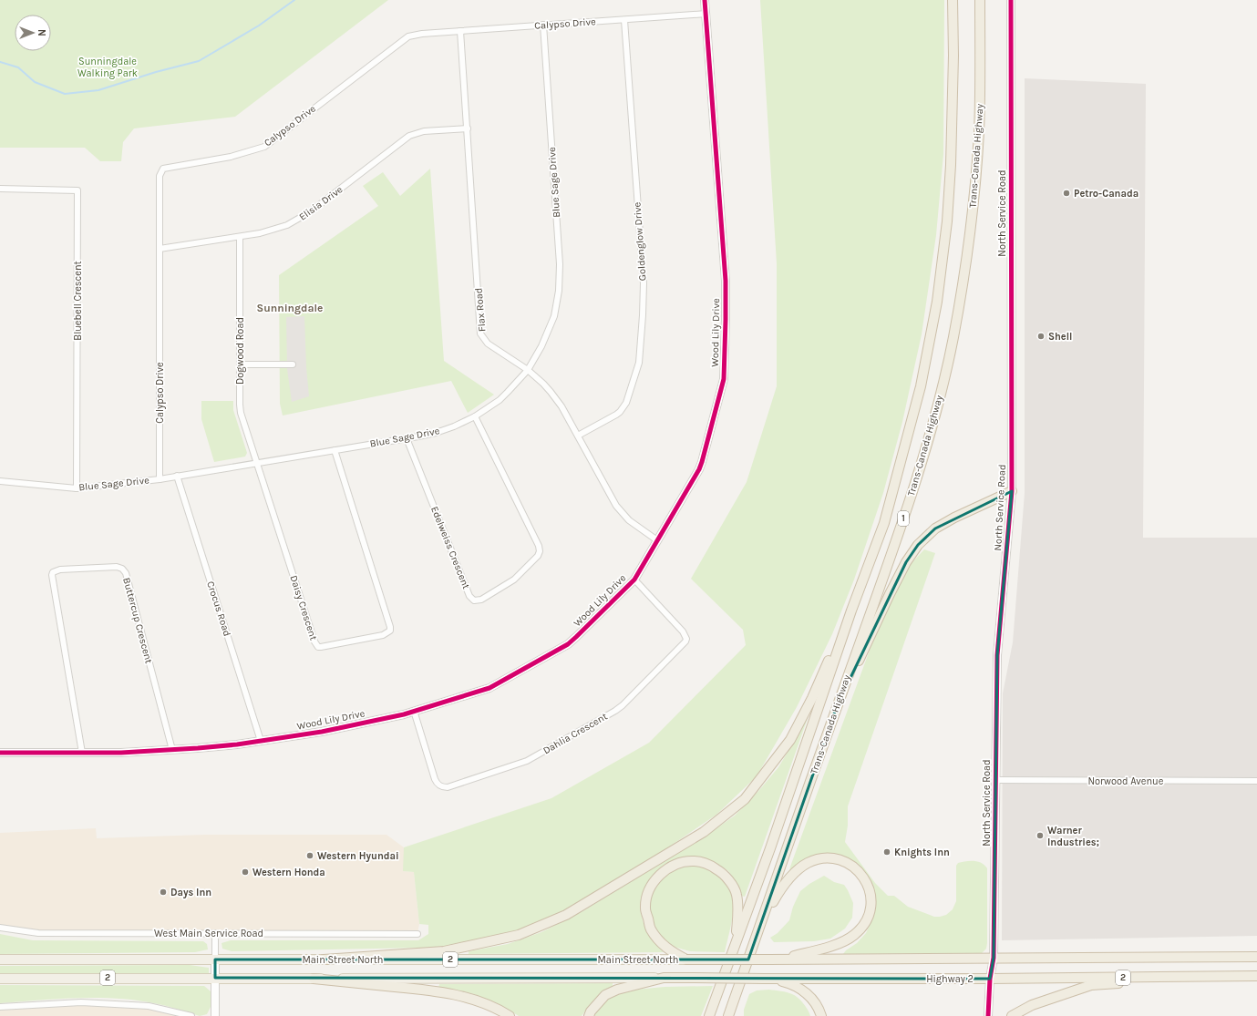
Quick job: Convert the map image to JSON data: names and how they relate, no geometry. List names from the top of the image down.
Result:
{
  "streets": {
    "highway": [
      "Trans-Canada Highway",
      "1",
      "2",
      "Highway 2"
    ],
    "main road": ["Main Street North"],
    "street": [
      "Calypso Drive",
      "Blue Sage Drive",
      "Elisia Drive",
      "North Service Road",
      "Goldenglow Drive",
      "Bluebell Crescent",
      "Flax Road",
      "Wood Lily Drive",
      "Dogwood Road",
      "Edelweiss Crescent",
      "Daisy Crescent",
      "Crocus Road",
      "Buttercup Crescent",
      "Dahlia Crescent",
      "Norwood Avenue",
      "West Main Service Road"
    ]
  },
  "crossings": [
    ["Calypso Drive", "Blue Sage Drive"],
    ["Calypso Drive", "Elisia Drive"],
    ["Calypso Drive", "Goldenglow Drive"],
    ["Calypso Drive", "Flax Road"],
    ["Calypso Drive", "Wood Lily Drive"],
    ["Blue Sage Drive", "Bluebell Crescent"],
    ["Blue Sage Drive", "Flax Road"],
    ["Blue Sage Drive", "Dogwood Road"],
    ["Blue Sage Drive", "Edelweiss Crescent"],
    ["Blue Sage Drive", "Daisy Crescent"],
    ["Blue Sage Drive", "Crocus Road"],
    ["Elisia Drive", "Flax Road"],
    ["Elisia Drive", "Dogwood Road"],
    ["North Service Road", "Norwood Avenue"],
    ["North Service Road", "Highway 2"],
    ["Goldenglow Drive", "Flax Road"],
    ["Flax Road", "Wood Lily Drive"],
    ["Wood Lily Drive", "Crocus Road"],
    ["Wood Lily Drive", "Buttercup Crescent"],
    ["Wood Lily Drive", "Dahlia Crescent"],
    ["Dogwood Road", "Daisy Crescent"],
    ["Main Street North", "Highway 2"]
  ],
  "districts": ["Sunningdale"],
  "parks": ["Sunningdale Walking Park"],
  "places": [
    "Petro-Canada",
    "Shell",
    "Warner Industries;",
    "Knights Inn",
    "Western Hyundai",
    "Western Honda",
    "Days Inn"
  ],
  "north": "right"
}
